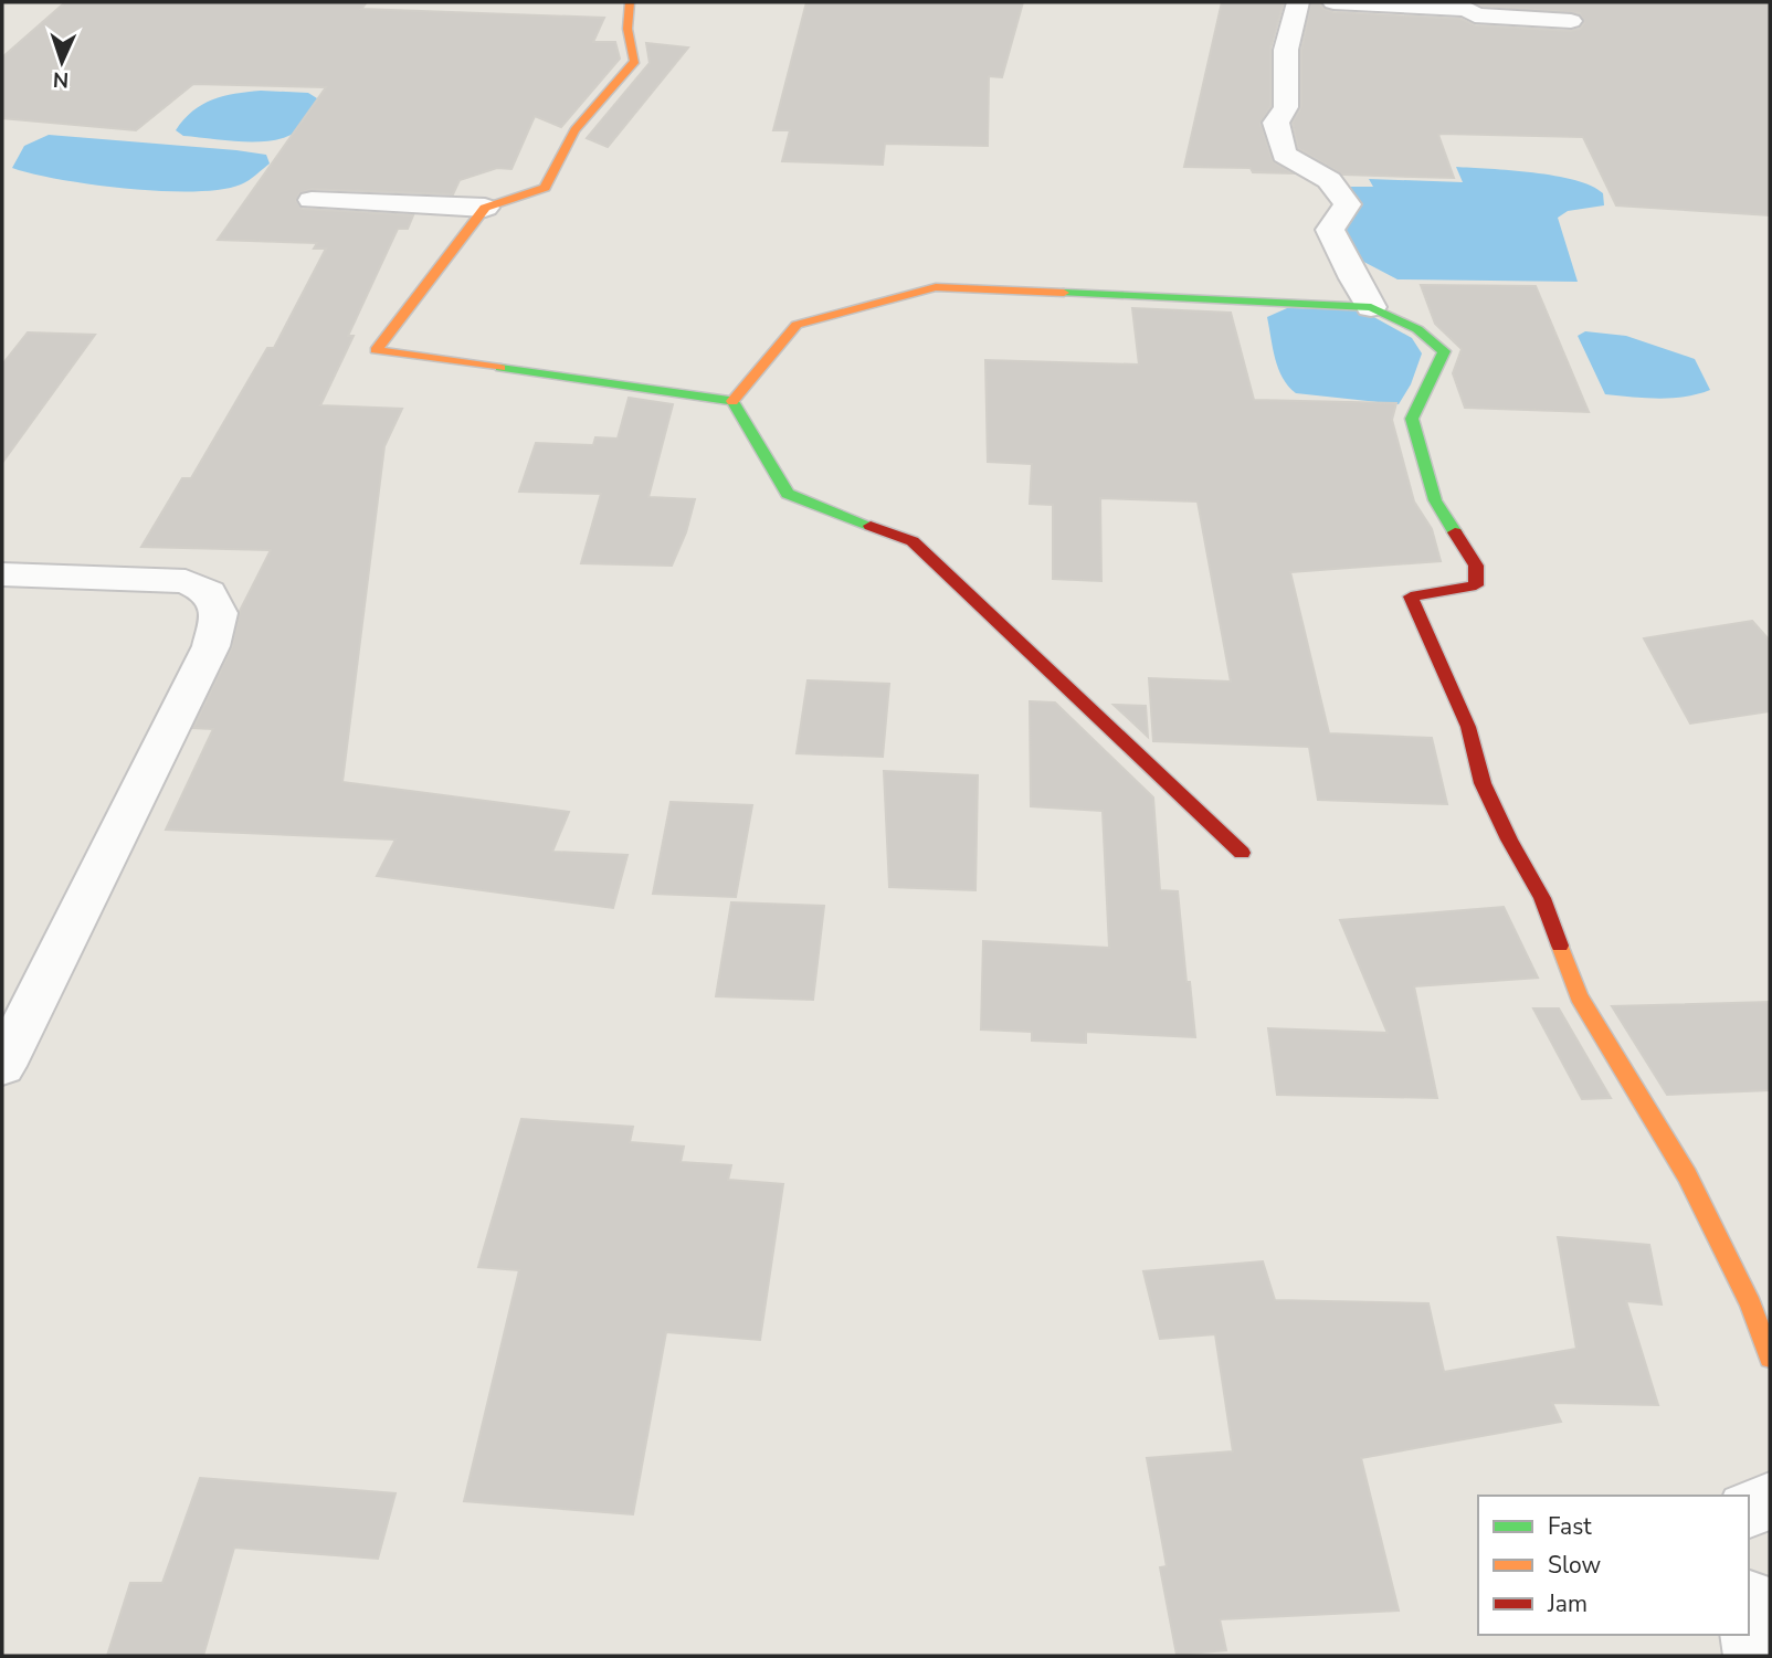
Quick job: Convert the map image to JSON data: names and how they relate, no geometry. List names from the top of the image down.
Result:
{
  "legend": ["Fast", "Slow", "Jam"],
  "north": "bottom"
}
